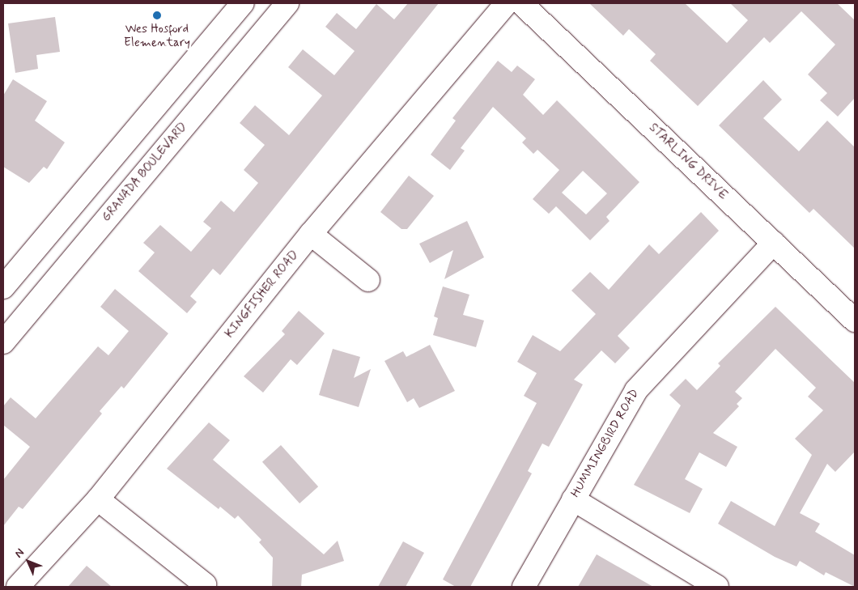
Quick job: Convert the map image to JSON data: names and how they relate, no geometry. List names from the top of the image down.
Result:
{
  "streets": {
    "street": [
      "STARLING DRIVE",
      "GRANADA BOULEVARD",
      "KINGFISHER ROAD",
      "HUMMINGBIRD ROAD"
    ]
  },
  "crossings": [
    ["STARLING DRIVE", "HUMMINGBIRD ROAD"]
  ],
  "places": ["Wes Hosford Elementary"],
  "north": "top left"
}
